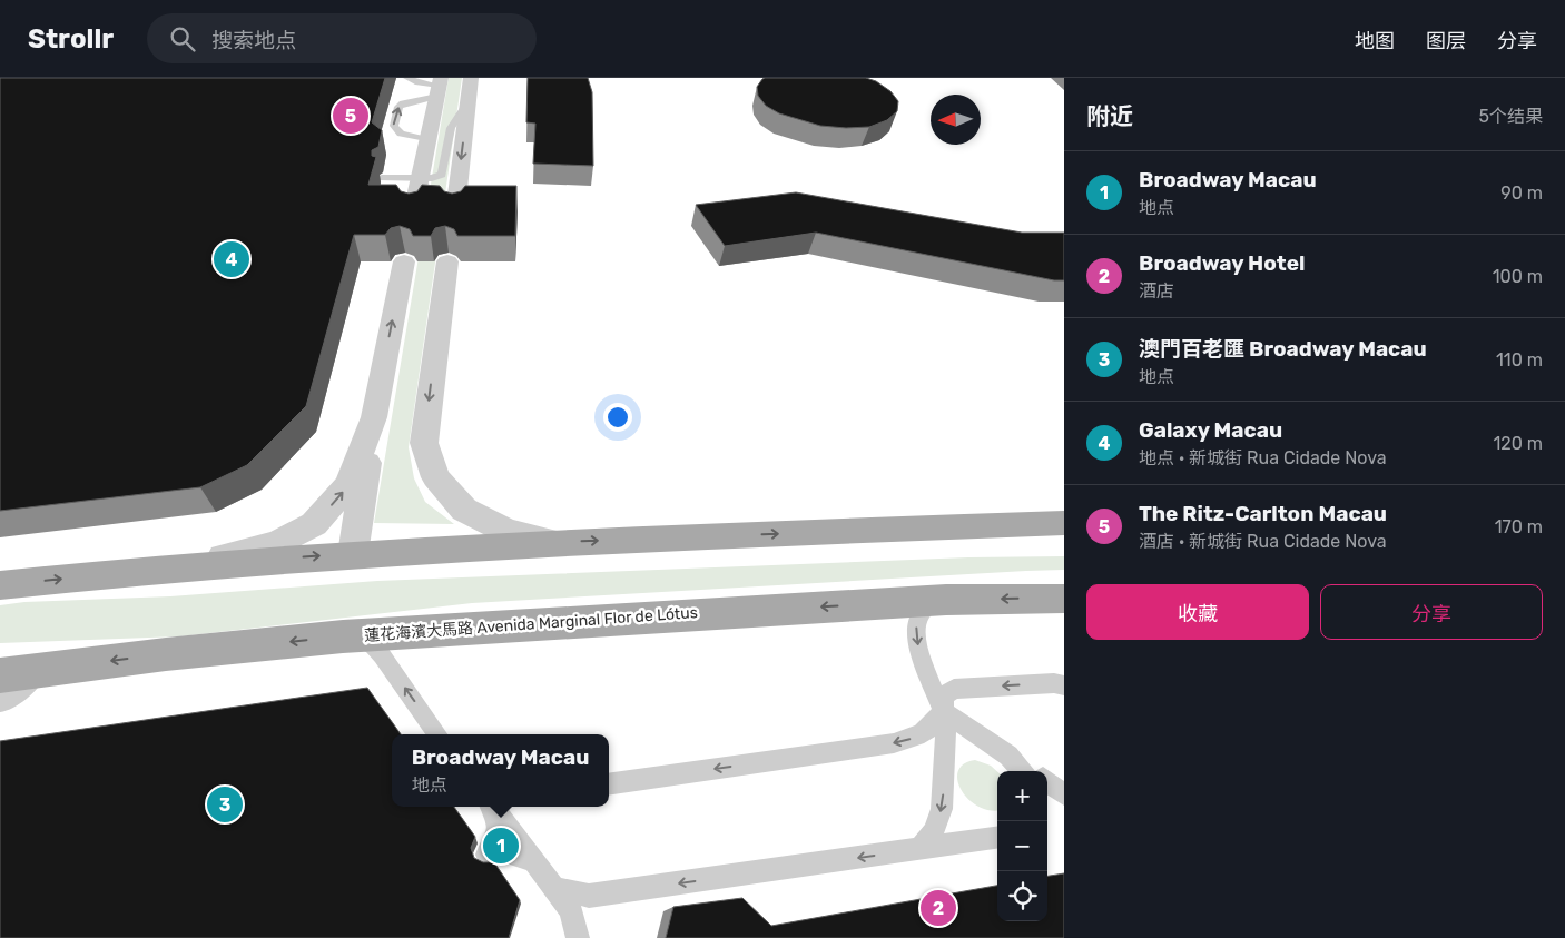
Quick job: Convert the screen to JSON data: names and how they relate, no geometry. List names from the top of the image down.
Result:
{
  "streets": {
    "main road": ["蓮花海濱大馬路 Avenida Marginal Flor de Lótus"]
  },
  "north": "left",
  "page": {
    "header": "Strollr",
    "search": "搜索地点",
    "nav": ["地图", "图层", "分享"],
    "heading": ["附近", "5个结果"],
    "pins": [
      "5",
      "4",
      "3",
      "1",
      "2"
    ],
    "list": [
      {
        "mark": "1",
        "name": "Broadway Macau",
        "note": "地点",
        "value": "90 m"
      },
      {
        "mark": "2",
        "name": "Broadway Hotel",
        "note": "酒店",
        "value": "100 m"
      },
      {
        "mark": "3",
        "name": "澳門百老匯 Broadway Macau",
        "note": "地点",
        "value": "110 m"
      },
      {
        "mark": "4",
        "name": "Galaxy Macau",
        "note": "地点 · 新城街 Rua Cidade Nova",
        "value": "120 m"
      },
      {
        "mark": "5",
        "name": "The Ritz-Carlton Macau",
        "note": "酒店 · 新城街 Rua Cidade Nova",
        "value": "170 m"
      }
    ],
    "buttons": ["收藏", "分享"],
    "popup": ["Broadway Macau", "地点"],
    "map_buttons": ["+", "−"]
  }
}
